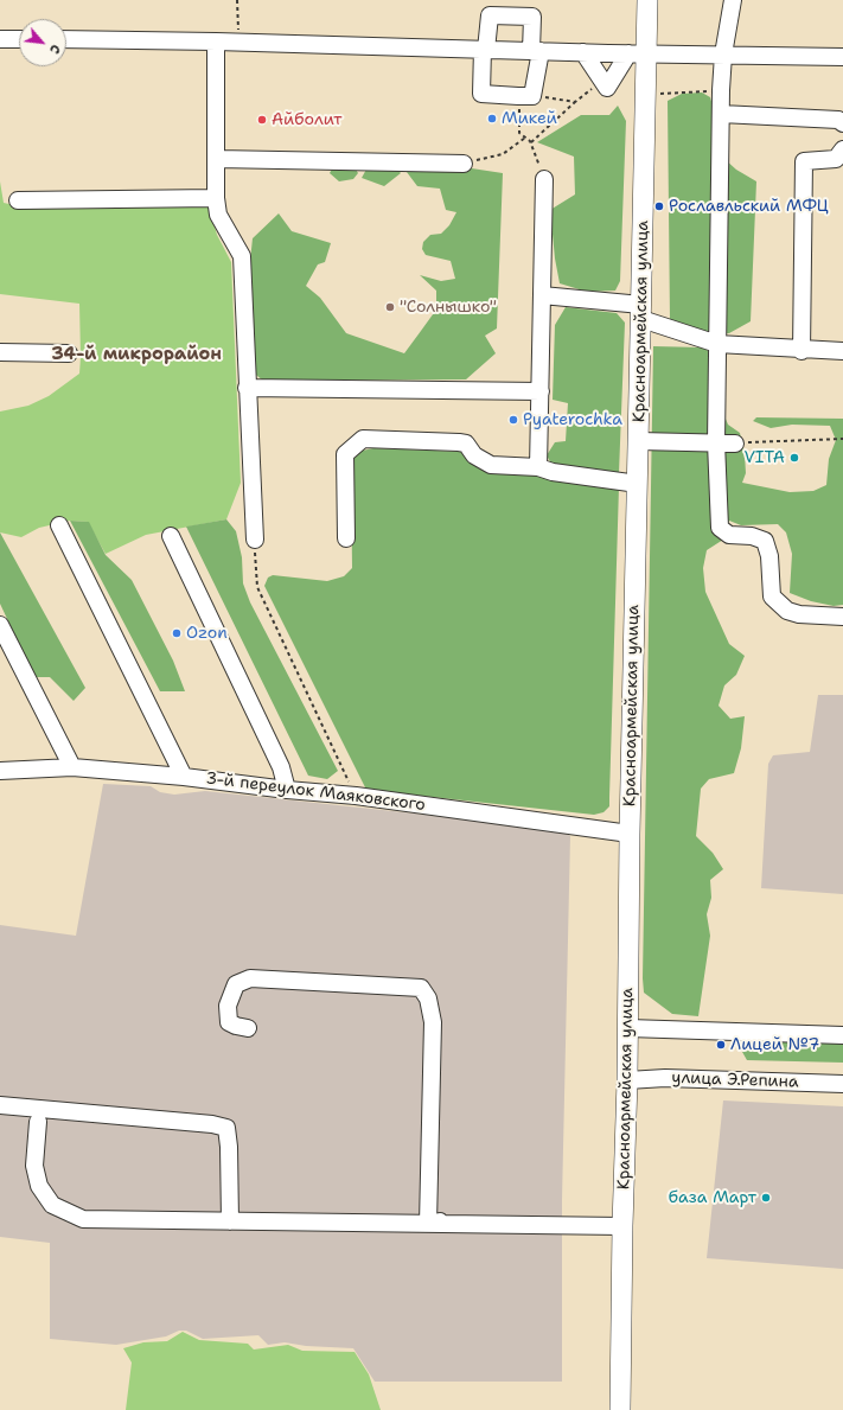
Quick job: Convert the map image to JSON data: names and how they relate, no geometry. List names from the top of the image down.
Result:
{
  "streets": {
    "main road": ["Красноармейская улица"],
    "street": ["3-й переулок Маяковского", "улица Э.Репина"]
  },
  "crossings": [
    ["Красноармейская улица", "3-й переулок Маяковского"],
    ["Красноармейская улица", "улица Э.Репина"]
  ],
  "districts": ["34-й микрорайон"],
  "places": [
    "Микей",
    "Айболит",
    "Рославльский МФЦ",
    "\"Солнышко\"",
    "Pyaterochka",
    "VITA",
    "Ozon",
    "Лицей №7",
    "база Март"
  ],
  "north": "bottom right"
}
